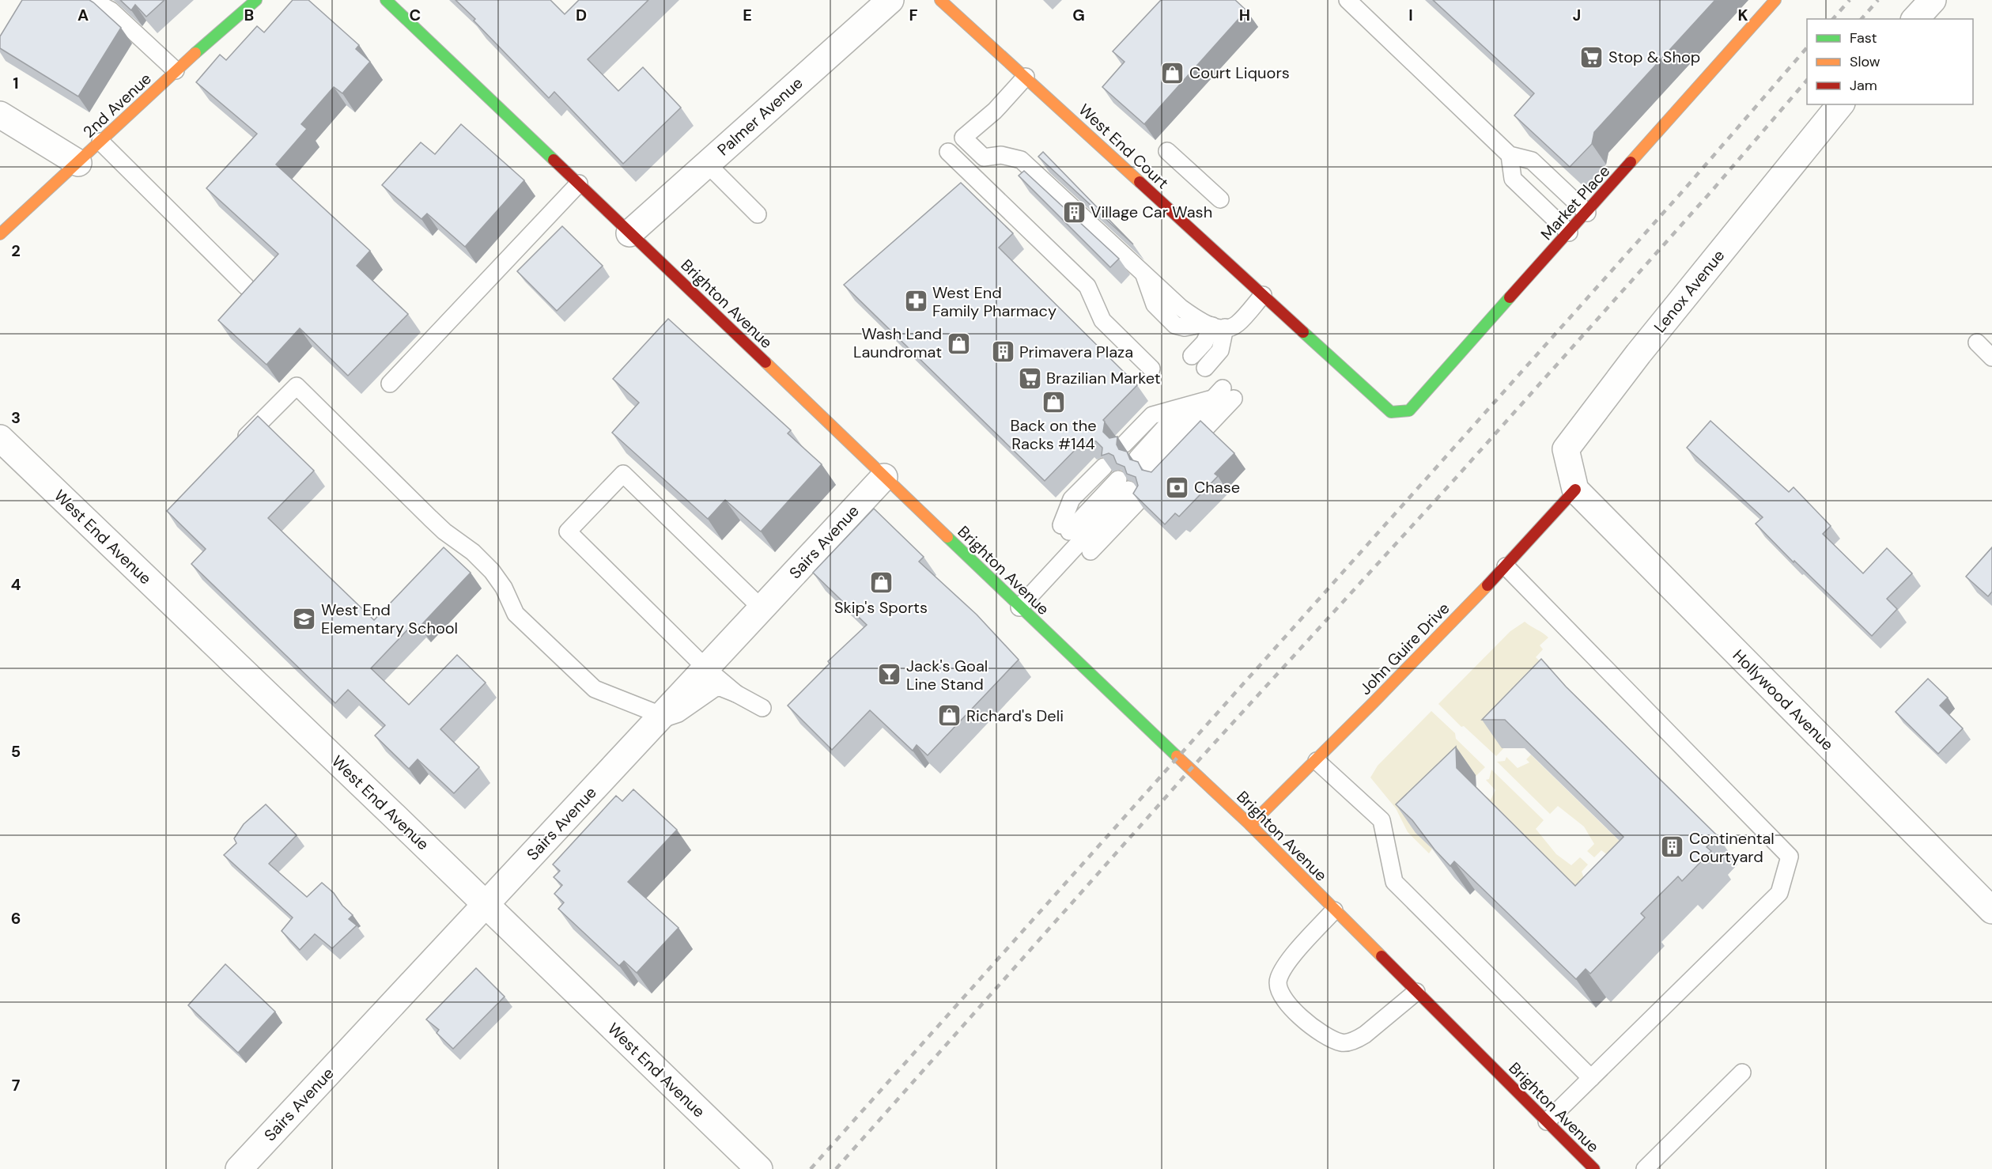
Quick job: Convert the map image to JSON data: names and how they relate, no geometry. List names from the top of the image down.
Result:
{
  "streets": {
    "street": [
      "2nd Avenue",
      "Palmer Avenue",
      "West End Court",
      "Market Place",
      "Lenox Avenue",
      "Brighton Avenue",
      "West End Avenue",
      "Sairs Avenue",
      "John Guire Drive",
      "Hollywood Avenue"
    ]
  },
  "crossings": [
    ["Palmer Avenue", "Brighton Avenue"],
    ["West End Court", "Market Place"],
    ["Lenox Avenue", "John Guire Drive"],
    ["Lenox Avenue", "Hollywood Avenue"],
    ["Brighton Avenue", "Sairs Avenue"],
    ["Brighton Avenue", "John Guire Drive"],
    ["West End Avenue", "Sairs Avenue"],
    ["John Guire Drive", "Hollywood Avenue"]
  ],
  "places": {
    "supermarket": ["Stop & Shop", "Brazilian Market"],
    "shop": [
      "Court Liquors",
      "Wash Land Laundromat",
      "Back on the Racks #144",
      "Skip's Sports",
      "Richard's Deli"
    ],
    "building": ["Village Car Wash", "Primavera Plaza", "Continental Courtyard"],
    "pharmacy": ["West End Family Pharmacy"],
    "bank": ["Chase"],
    "school or university": ["West End Elementary School"],
    "bar": ["Jack's Goal Line Stand"]
  },
  "legend": ["Fast", "Slow", "Jam"],
  "grid": {
    "columns": [
      "A",
      "B",
      "C",
      "D",
      "E",
      "F",
      "G",
      "H",
      "I",
      "J",
      "K"
    ],
    "rows": [
      "1",
      "2",
      "3",
      "4",
      "5",
      "6",
      "7"
    ]
  }
}
